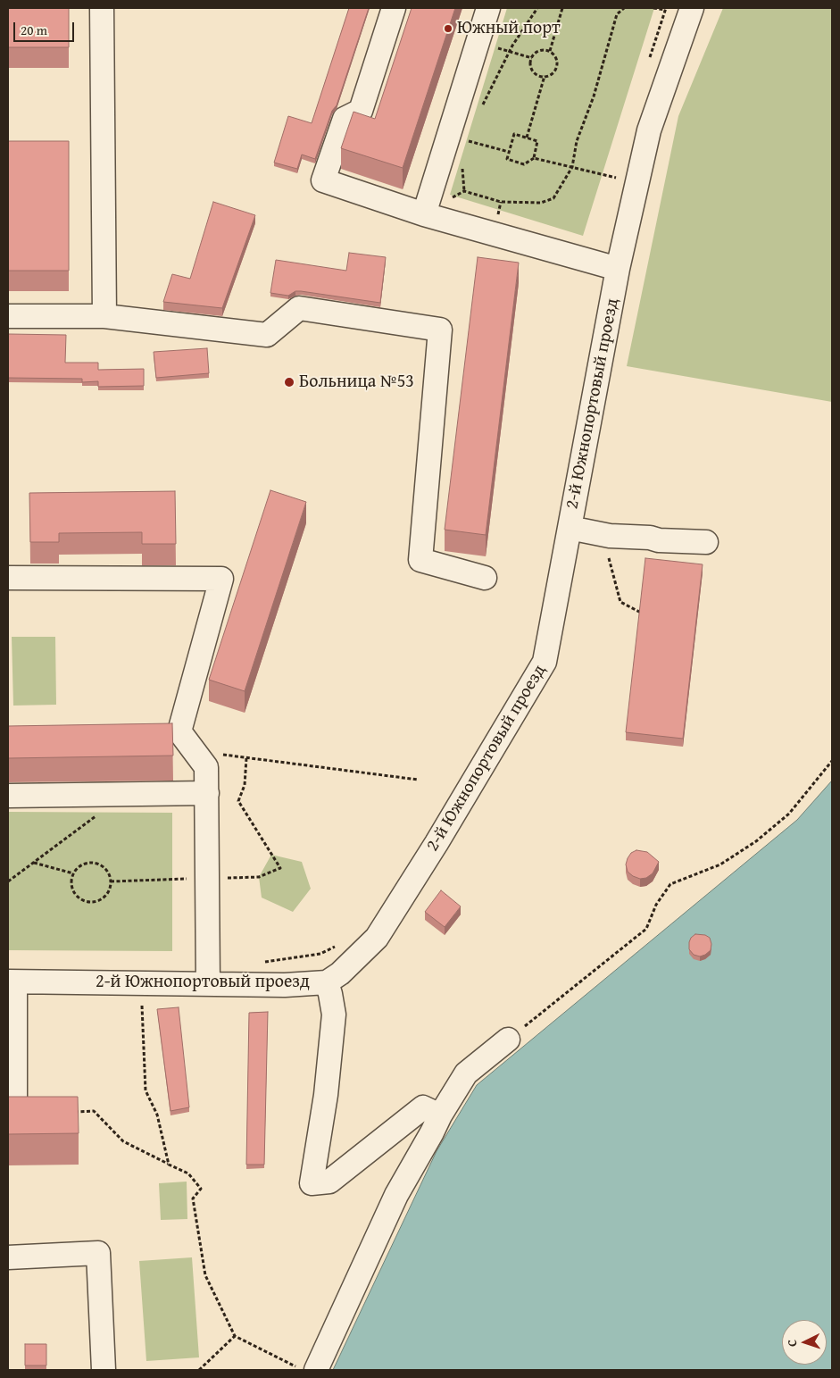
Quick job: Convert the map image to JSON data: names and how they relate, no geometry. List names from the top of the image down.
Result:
{
  "streets": {
    "street": ["2-й Южнопортовый проезд"]
  },
  "places": ["Южный порт", "Больница №53"],
  "scale_bar": "20 m",
  "north": "left"
}
